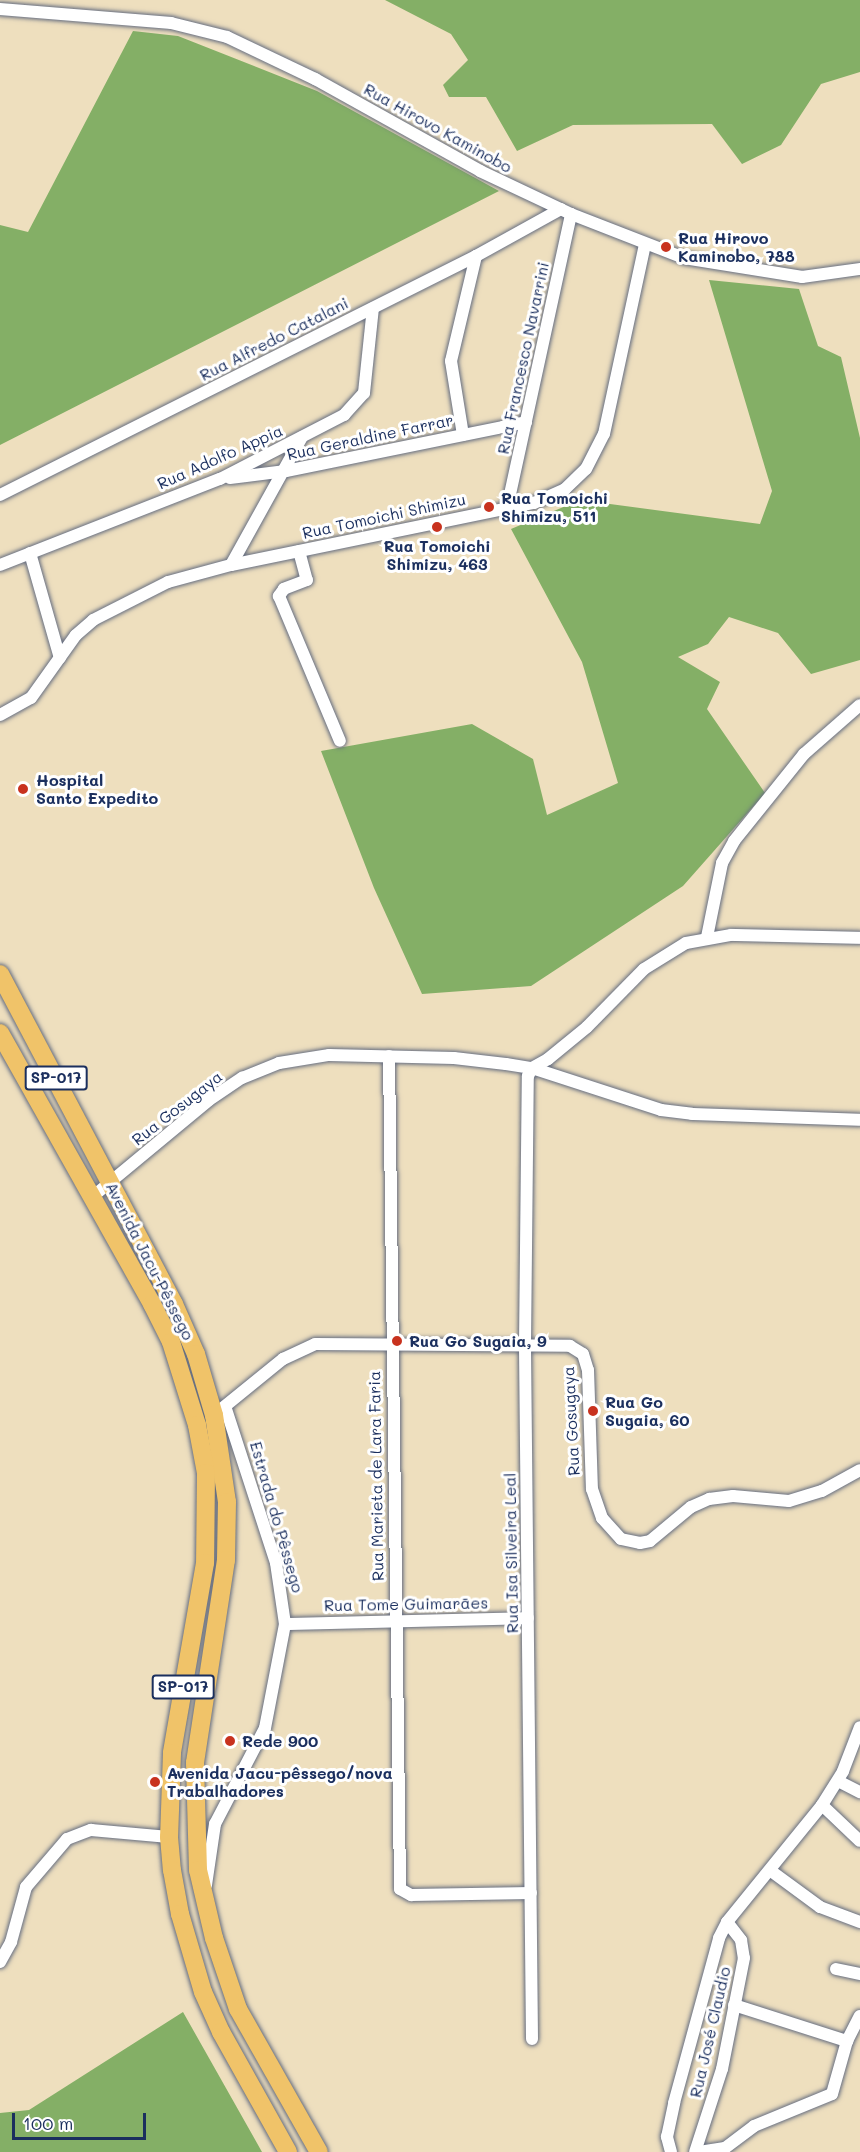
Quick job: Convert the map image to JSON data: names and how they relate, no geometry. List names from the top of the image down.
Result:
{
  "streets": {
    "highway": ["SP-017", "Avenida Jacu-Pêssego"],
    "street": [
      "Rua Hirovo Kaminobo",
      "Rua Alfredo Catalani",
      "Rua Francesco Navarrini",
      "Rua Geraldine Farrar",
      "Rua Adolfo Appia",
      "Rua Tomoichi Shimizu",
      "Rua Gosugaya",
      "Rua Marieta de Lara Faria",
      "Estrada do Pêssego",
      "Rua Isa Silveira Leal",
      "Rua Tome Guimarães",
      "Rua José Claudio"
    ]
  },
  "crossings": [
    ["Rua Hirovo Kaminobo", "Rua Alfredo Catalani"],
    ["Rua Hirovo Kaminobo", "Rua Francesco Navarrini"],
    ["Rua Hirovo Kaminobo", "Rua Tomoichi Shimizu"],
    ["Rua Alfredo Catalani", "Rua Francesco Navarrini"],
    ["Rua Alfredo Catalani", "Rua Adolfo Appia"],
    ["Rua Francesco Navarrini", "Rua Geraldine Farrar"],
    ["Rua Francesco Navarrini", "Rua Tomoichi Shimizu"],
    ["Rua Geraldine Farrar", "Rua Adolfo Appia"],
    ["Rua Gosugaya", "Avenida Jacu-Pêssego"],
    ["Rua Gosugaya", "Rua Marieta de Lara Faria"],
    ["Rua Gosugaya", "Estrada do Pêssego"],
    ["Rua Gosugaya", "Rua Isa Silveira Leal"],
    ["Avenida Jacu-Pêssego", "Estrada do Pêssego"],
    ["Rua Marieta de Lara Faria", "Rua Isa Silveira Leal"],
    ["Rua Marieta de Lara Faria", "Rua Tome Guimarães"],
    ["Estrada do Pêssego", "Rua Tome Guimarães"],
    ["Rua Isa Silveira Leal", "Rua Tome Guimarães"]
  ],
  "places": [
    "Rua Hirovo Kaminobo, 788",
    "Rua Tomoichi Shimizu, 511",
    "Rua Tomoichi Shimizu, 463",
    "Hospital Santo Expedito",
    "Rua Go Sugaia, 9",
    "Rua Go Sugaia, 60",
    "Rede 900",
    "Avenida Jacu-pêssego/nova Trabalhadores"
  ],
  "scale_bar": "100 m"
}
